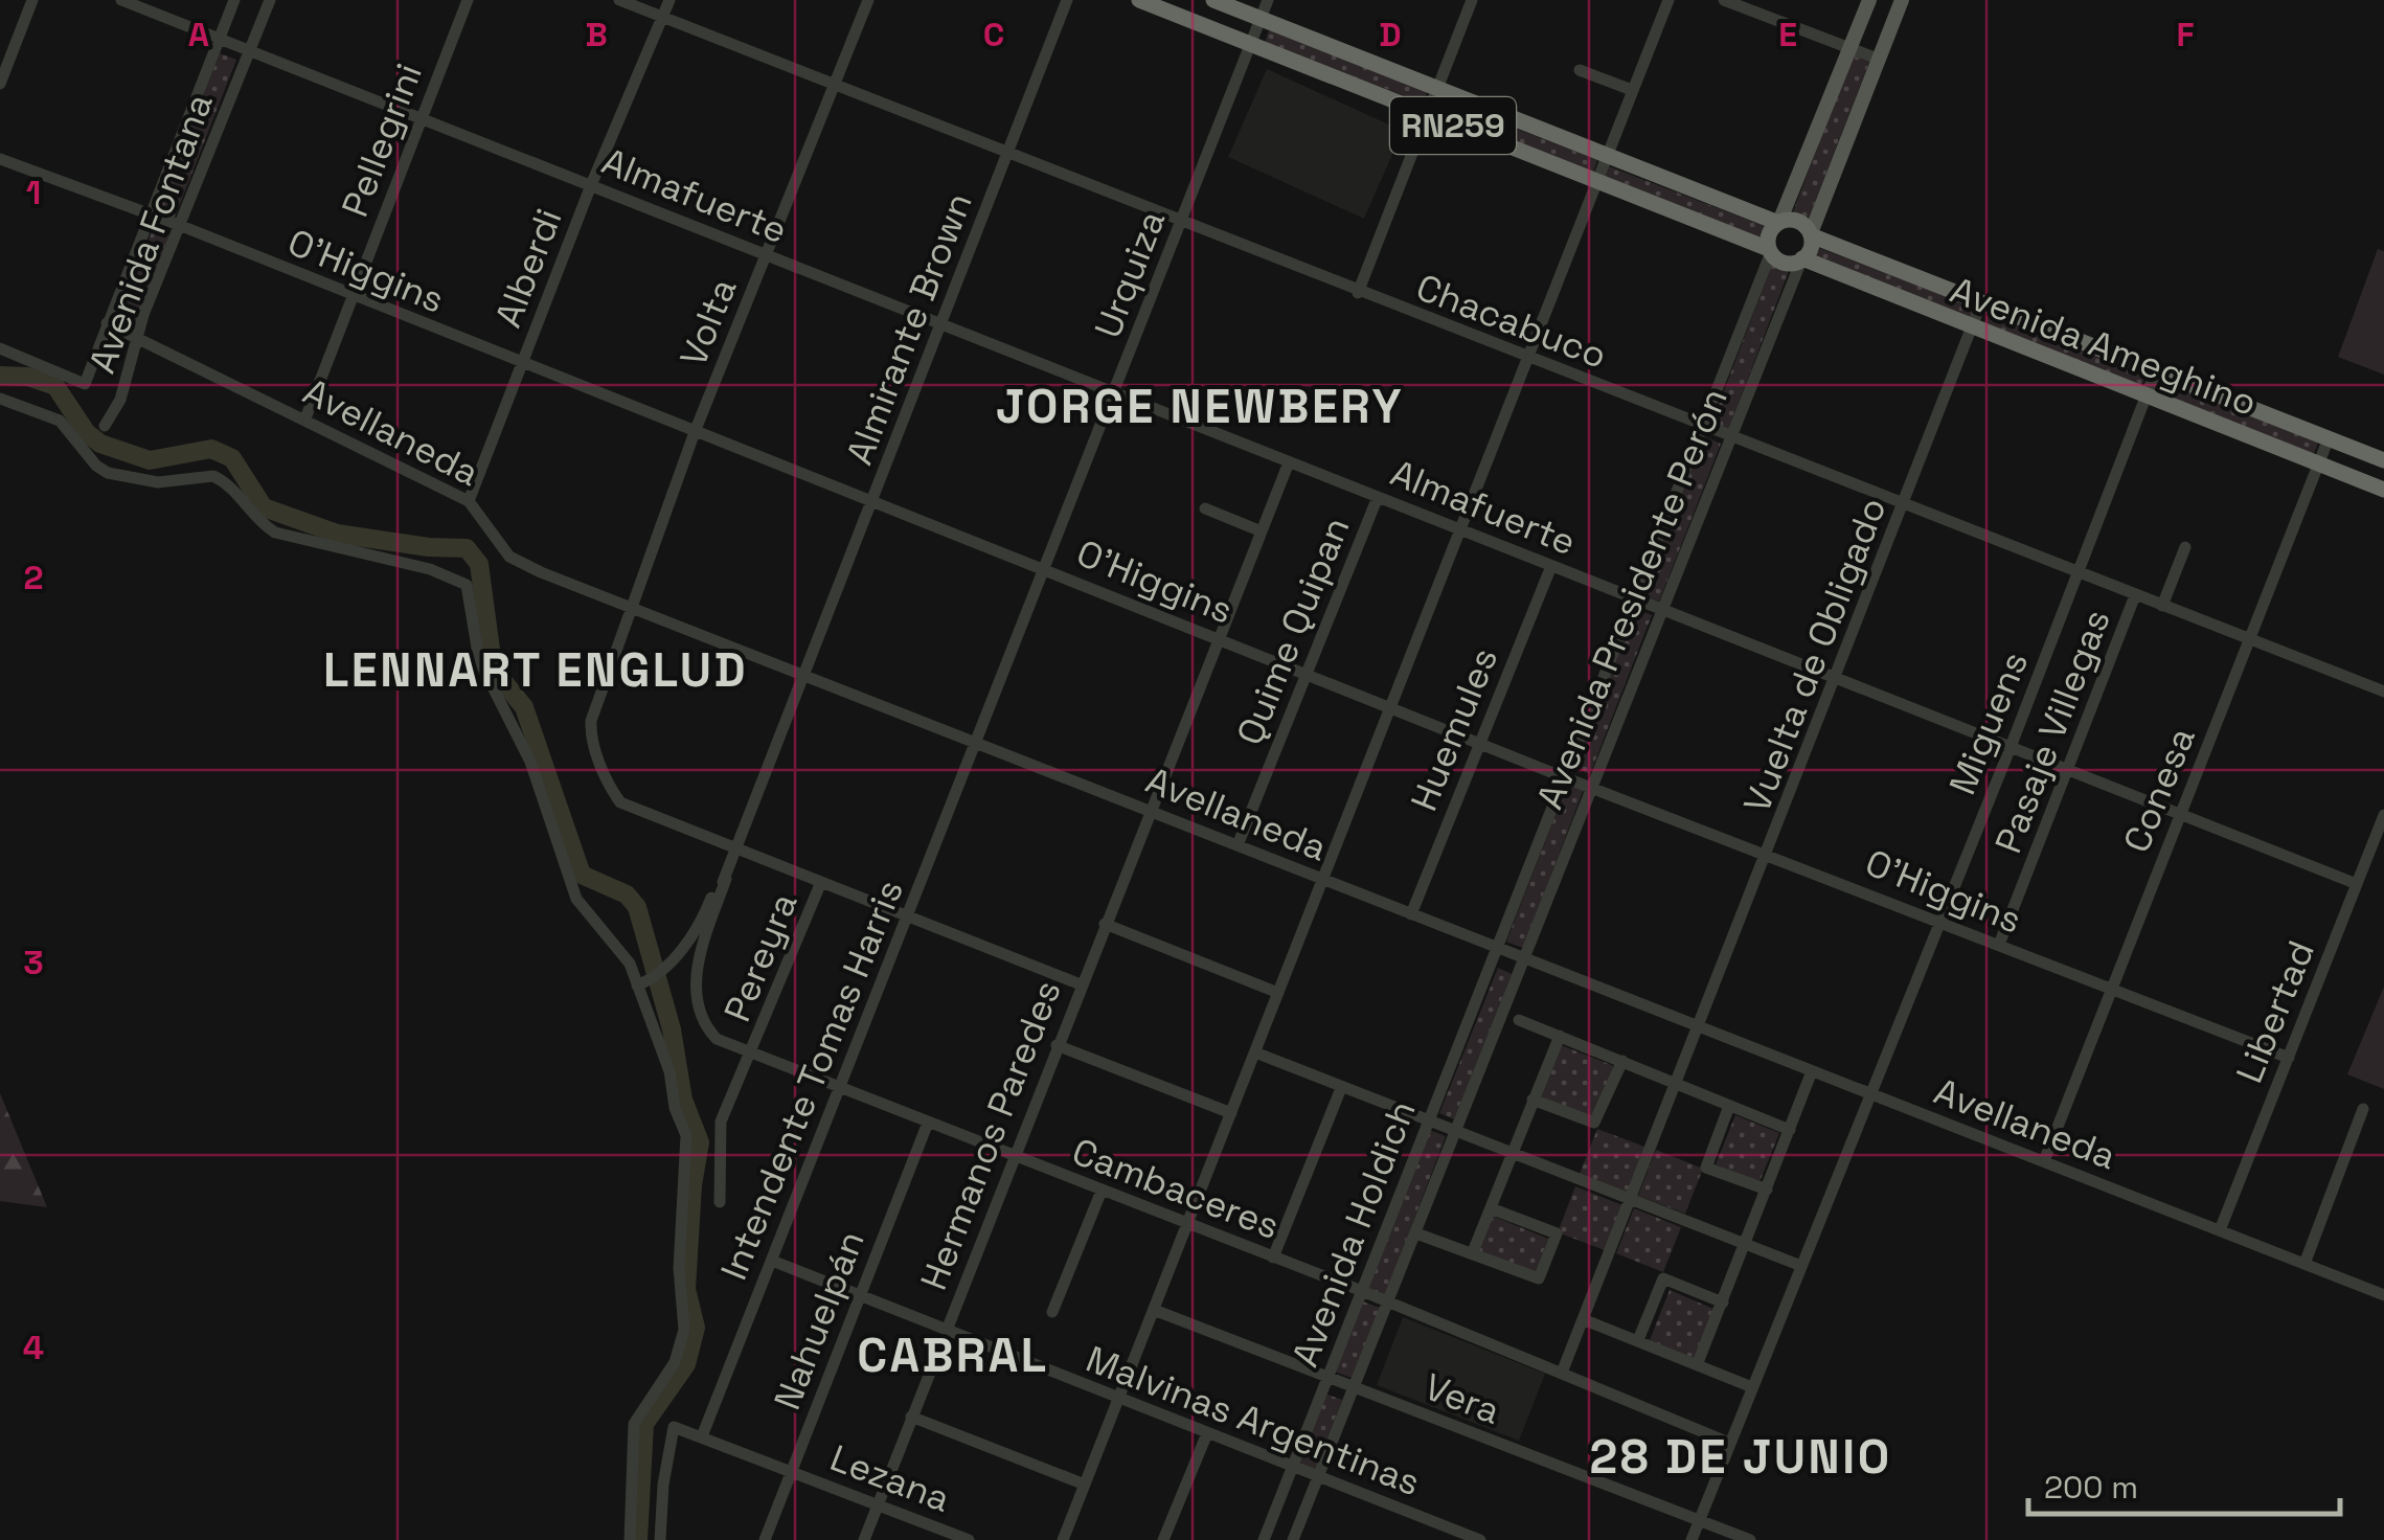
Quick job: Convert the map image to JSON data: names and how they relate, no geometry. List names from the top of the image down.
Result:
{
  "streets": {
    "highway": ["RN259", "Avenida Ameghino"],
    "street": [
      "Pellegrini",
      "Almafuerte",
      "Avenida Fontana",
      "Alberdi",
      "O'Higgins",
      "Urquiza",
      "Chacabuco",
      "Volta",
      "Almirante Brown",
      "Avellaneda",
      "Avenida Presidente Perón",
      "Quime Quipan",
      "Vuelta de Obligado",
      "Miguens",
      "Huemules",
      "Pasaje Villegas",
      "Conesa",
      "Pereyra",
      "Libertad",
      "Intendente Tomas Harris",
      "Hermanos Paredes",
      "Cambaceres",
      "Avenida Holdich",
      "Nahuelpán",
      "Vera",
      "Malvinas Argentinas",
      "Lezana"
    ]
  },
  "crossings": [
    ["RN259", "Urquiza"],
    ["RN259", "Avenida Ameghino"],
    ["RN259", "Avenida Presidente Perón"],
    ["Pellegrini", "Almafuerte"],
    ["Pellegrini", "O'Higgins"],
    ["Pellegrini", "Avellaneda"],
    ["Almafuerte", "Avenida Fontana"],
    ["Almafuerte", "Alberdi"],
    ["Almafuerte", "Urquiza"],
    ["Almafuerte", "Volta"],
    ["Almafuerte", "Almirante Brown"],
    ["Almafuerte", "Avenida Presidente Perón"],
    ["Almafuerte", "Quime Quipan"],
    ["Almafuerte", "Vuelta de Obligado"],
    ["Almafuerte", "Miguens"],
    ["Almafuerte", "Huemules"],
    ["Almafuerte", "Pasaje Villegas"],
    ["Almafuerte", "Conesa"],
    ["Almafuerte", "Libertad"],
    ["Almafuerte", "Hermanos Paredes"],
    ["Avenida Fontana", "O'Higgins"],
    ["Avenida Fontana", "Avellaneda"],
    ["Alberdi", "O'Higgins"],
    ["Alberdi", "Chacabuco"],
    ["Alberdi", "Avellaneda"],
    ["O'Higgins", "Urquiza"],
    ["O'Higgins", "Volta"],
    ["O'Higgins", "Almirante Brown"],
    ["O'Higgins", "Avenida Presidente Perón"],
    ["O'Higgins", "Quime Quipan"],
    ["O'Higgins", "Vuelta de Obligado"],
    ["O'Higgins", "Miguens"],
    ["O'Higgins", "Huemules"],
    ["O'Higgins", "Pasaje Villegas"],
    ["O'Higgins", "Conesa"],
    ["O'Higgins", "Libertad"],
    ["O'Higgins", "Hermanos Paredes"],
    ["Urquiza", "Chacabuco"],
    ["Urquiza", "Avellaneda"],
    ["Urquiza", "Intendente Tomas Harris"],
    ["Chacabuco", "Volta"],
    ["Chacabuco", "Almirante Brown"],
    ["Chacabuco", "Avenida Presidente Perón"],
    ["Chacabuco", "Vuelta de Obligado"],
    ["Chacabuco", "Miguens"],
    ["Chacabuco", "Pasaje Villegas"],
    ["Chacabuco", "Conesa"],
    ["Volta", "Almirante Brown"],
    ["Volta", "Avellaneda"],
    ["Almirante Brown", "Avellaneda"],
    ["Almirante Brown", "Cambaceres"],
    ["Avenida Ameghino", "Avenida Presidente Perón"],
    ["Avenida Ameghino", "Vuelta de Obligado"],
    ["Avenida Ameghino", "Miguens"],
    ["Avenida Ameghino", "Conesa"],
    ["Avellaneda", "Avenida Presidente Perón"],
    ["Avellaneda", "Quime Quipan"],
    ["Avellaneda", "Vuelta de Obligado"],
    ["Avellaneda", "Miguens"],
    ["Avellaneda", "Huemules"],
    ["Avellaneda", "Conesa"],
    ["Avellaneda", "Libertad"],
    ["Avellaneda", "Intendente Tomas Harris"],
    ["Avellaneda", "Hermanos Paredes"],
    ["Avellaneda", "Avenida Holdich"],
    ["Avenida Presidente Perón", "Avenida Holdich"],
    ["Vuelta de Obligado", "Cambaceres"],
    ["Miguens", "Cambaceres"],
    ["Miguens", "Vera"],
    ["Pereyra", "Cambaceres"],
    ["Intendente Tomas Harris", "Cambaceres"],
    ["Intendente Tomas Harris", "Malvinas Argentinas"],
    ["Intendente Tomas Harris", "Lezana"],
    ["Hermanos Paredes", "Cambaceres"],
    ["Hermanos Paredes", "Malvinas Argentinas"],
    ["Hermanos Paredes", "Lezana"],
    ["Cambaceres", "Avenida Holdich"],
    ["Cambaceres", "Nahuelpán"],
    ["Avenida Holdich", "Vera"],
    ["Avenida Holdich", "Malvinas Argentinas"],
    ["Nahuelpán", "Malvinas Argentinas"],
    ["Nahuelpán", "Lezana"]
  ],
  "districts": [
    "JORGE NEWBERY",
    "LENNART ENGLUD",
    "CABRAL",
    "28 DE JUNIO"
  ],
  "scale_bar": "200 m",
  "grid": {
    "columns": [
      "A",
      "B",
      "C",
      "D",
      "E",
      "F"
    ],
    "rows": [
      "1",
      "2",
      "3",
      "4"
    ]
  }
}
